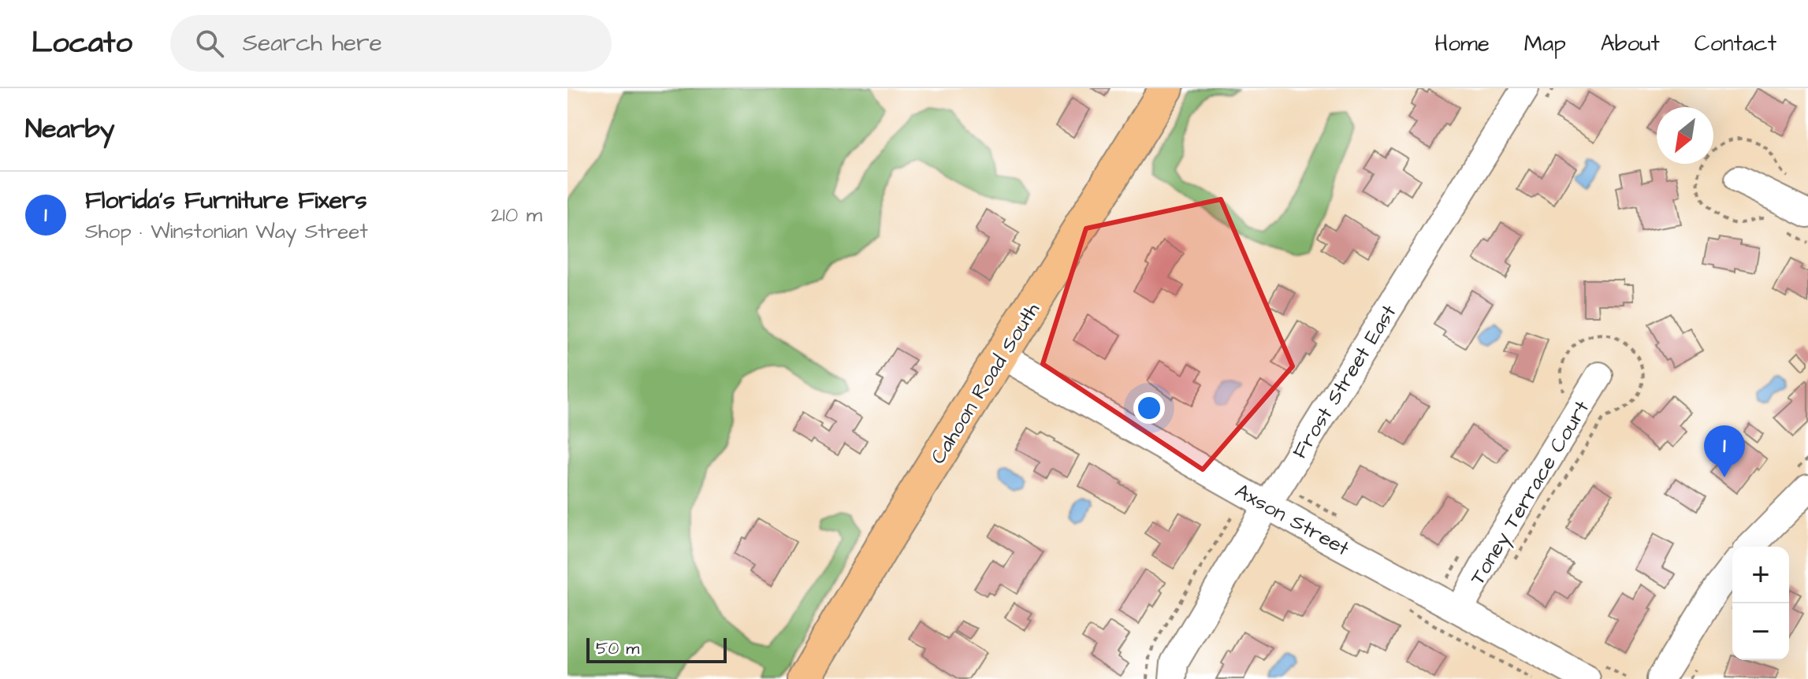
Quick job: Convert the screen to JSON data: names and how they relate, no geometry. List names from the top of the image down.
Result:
{
  "streets": {
    "main road": ["Cahoon Road South"],
    "street": ["Frost Street East", "Toney Terrace Court", "Axson Street"]
  },
  "crossings": [
    ["Frost Street East", "Axson Street"],
    ["Cahoon Road South", "Axson Street"],
    ["Toney Terrace Court", "Axson Street"]
  ],
  "scale_bar": "50 m",
  "north": "bottom left",
  "page": {
    "header": "Locato",
    "search": "Search here",
    "nav": [
      "Home",
      "Map",
      "About",
      "Contact"
    ],
    "heading": "Nearby",
    "list": [
      {
        "mark": "1",
        "name": "Florida's Furniture Fixers",
        "note": "Shop · Winstonian Way Street",
        "value": "210 m"
      }
    ],
    "pins": "1",
    "map_buttons": ["+", "−"],
    "scale": "50 m"
  }
}
